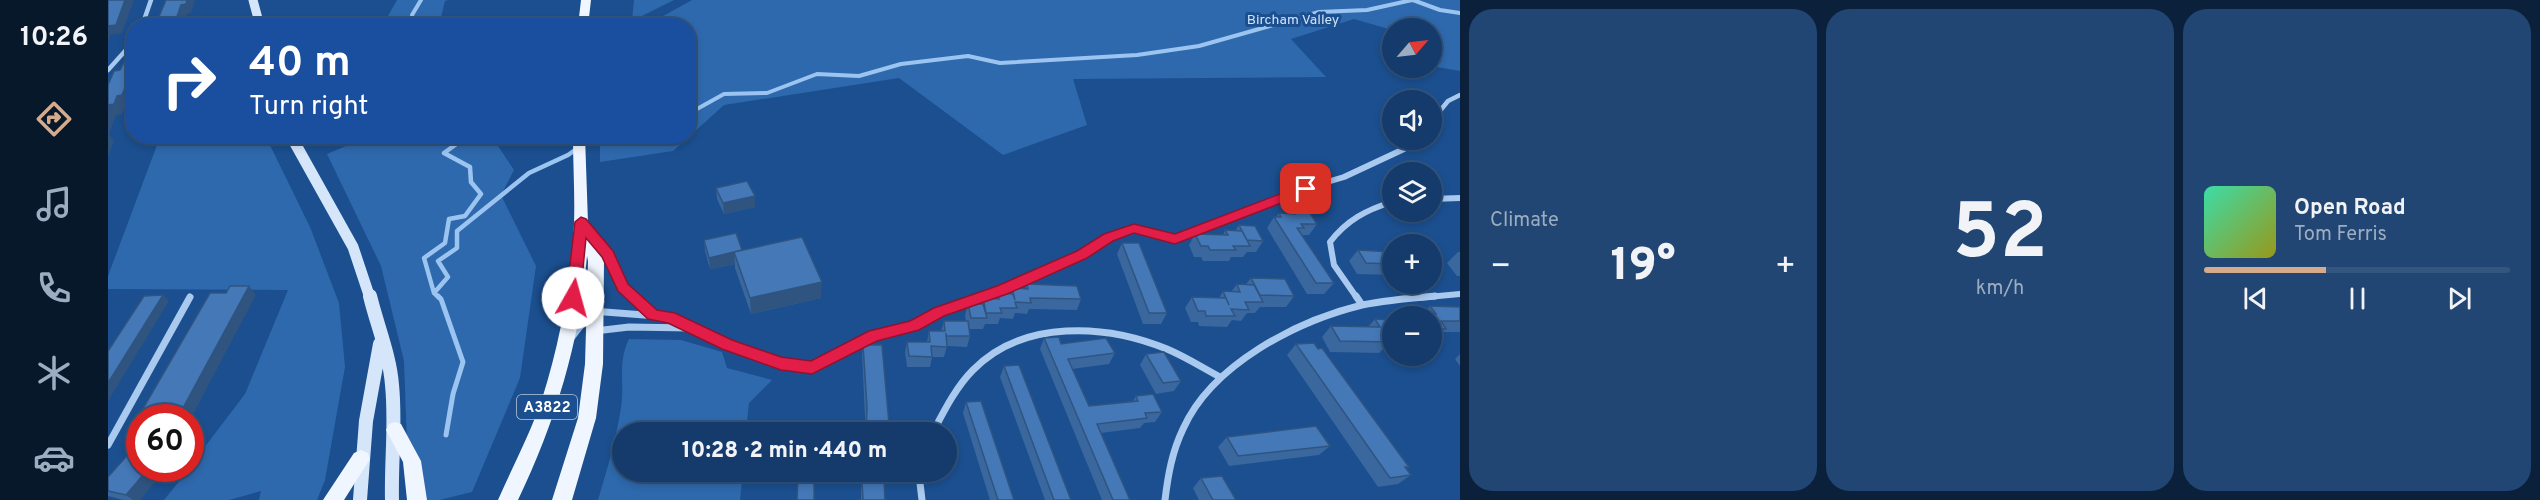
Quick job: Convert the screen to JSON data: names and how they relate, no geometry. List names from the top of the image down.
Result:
{
  "streets": {
    "main road": ["A3822"]
  },
  "parks": ["Bircham Valley"],
  "north": "top right",
  "page": {
    "tabs": "10:26",
    "tile": [
      "Climate",
      ["52", "km/h"]
    ],
    "map_buttons": ["+", "−"],
    "turn": ["40 m", "Turn right"],
    "song": ["Open Road", "Tom Ferris"],
    "heat": ["−", "19°", "+"],
    "limit": "60",
    "trip": "10:28 · 2 min · 440 m"
  }
}
